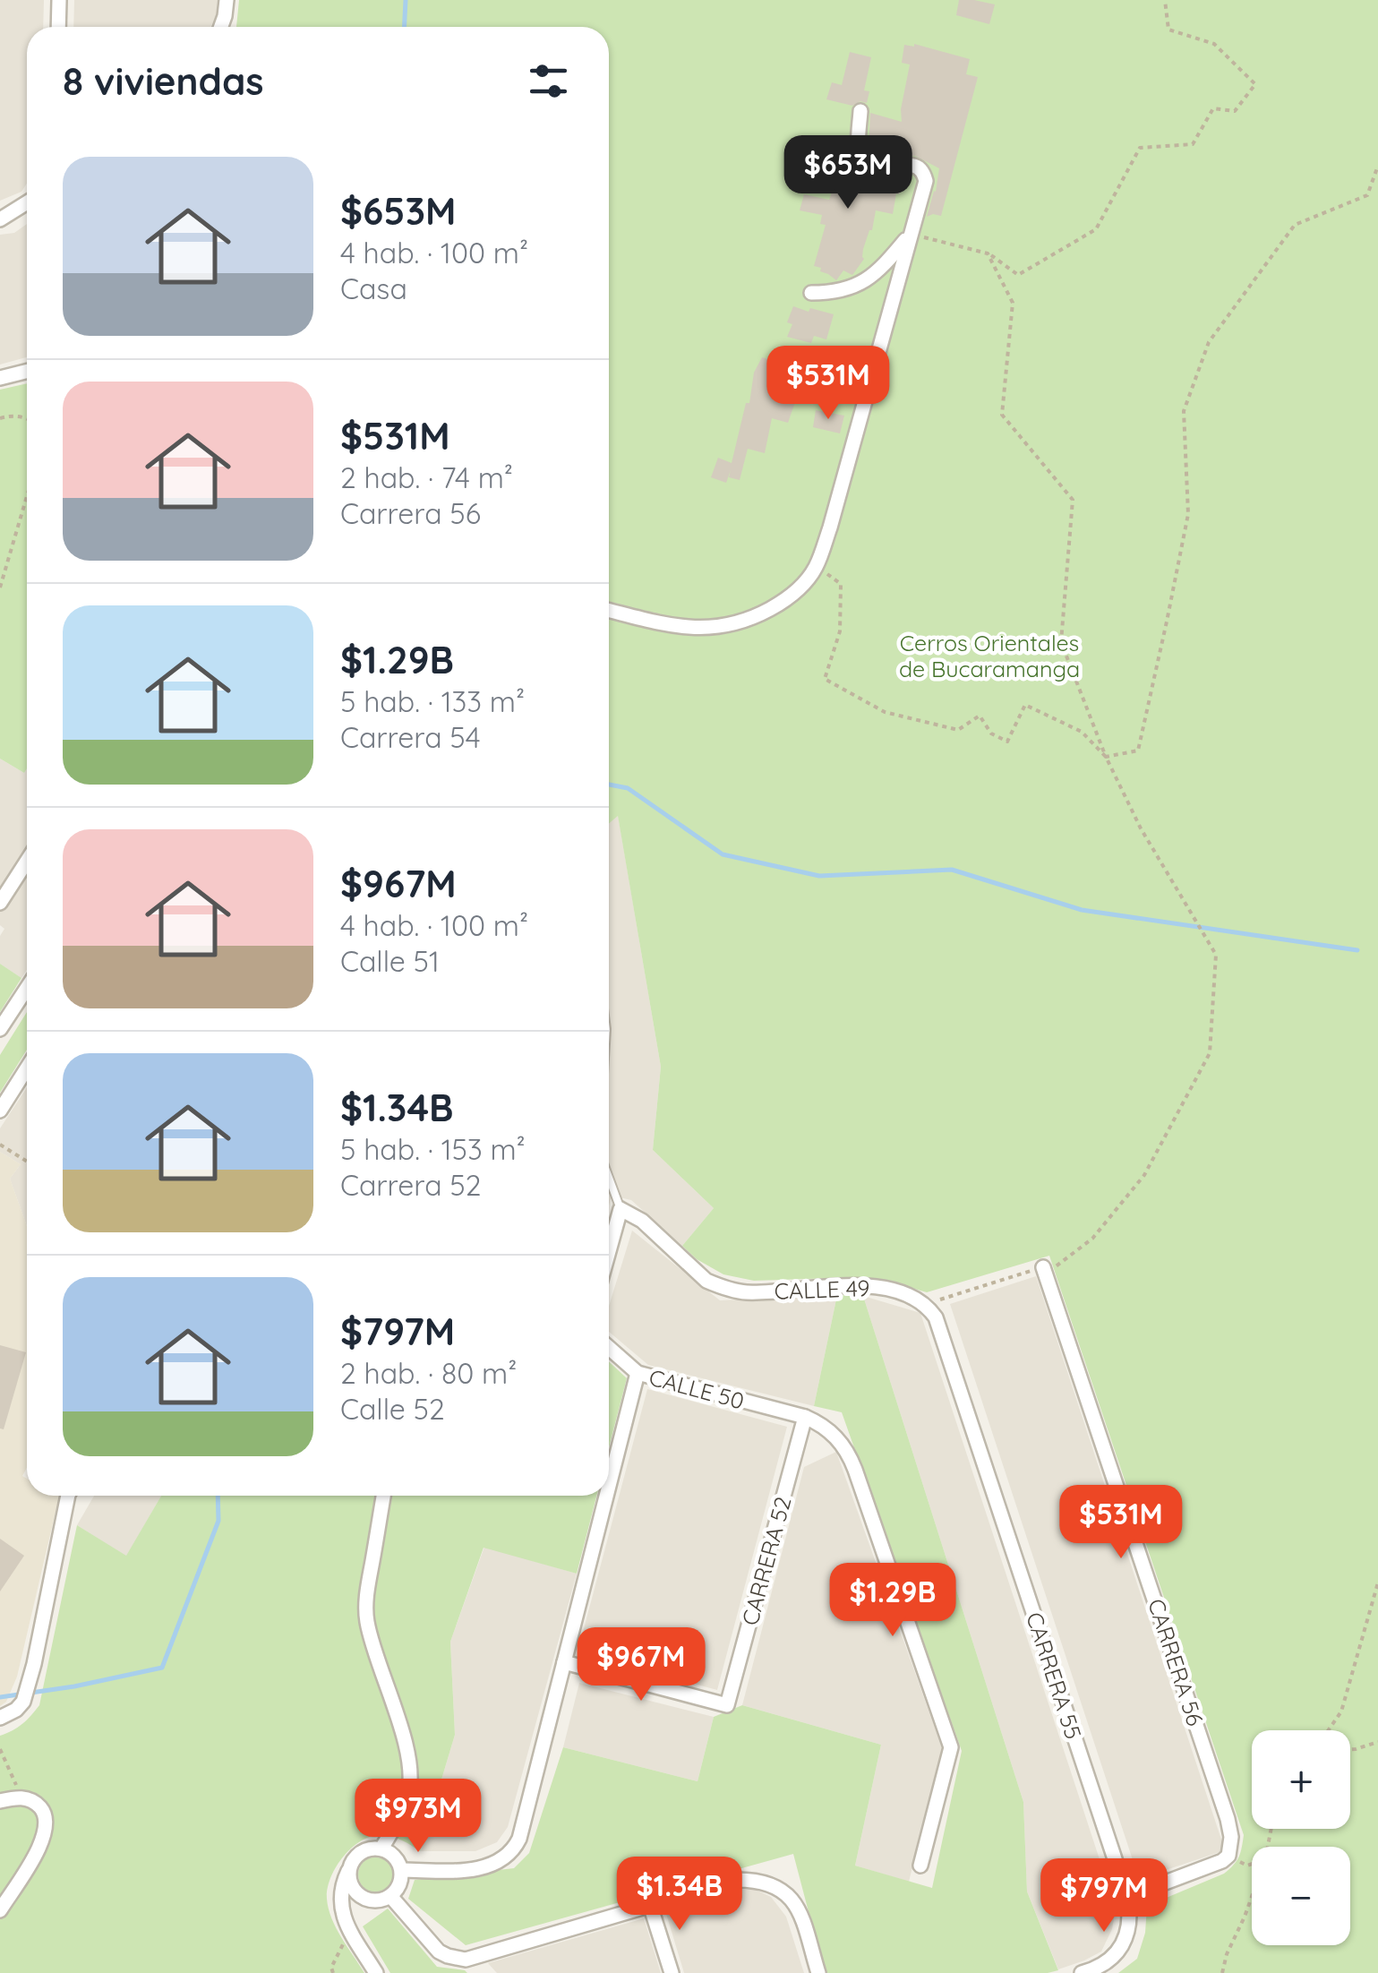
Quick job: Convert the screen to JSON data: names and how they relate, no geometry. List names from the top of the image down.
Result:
{
  "streets": {
    "street": [
      "CALLE 49",
      "CALLE 50",
      "CARRERA 52",
      "CARRERA 56",
      "CARRERA 55"
    ]
  },
  "crossings": [
    ["CALLE 49", "CARRERA 55"],
    ["CALLE 50", "CARRERA 52"]
  ],
  "parks": ["Cerros Orientales de Bucaramanga"],
  "page": {
    "heading": "8 viviendas",
    "list": [
      {
        "name": "$653M",
        "note": "4 hab. · 100 m² · Casa"
      },
      {
        "name": "$531M",
        "note": "2 hab. · 74 m² · Carrera 56"
      },
      {
        "name": "$1.29B",
        "note": "5 hab. · 133 m² · Carrera 54"
      },
      {
        "name": "$967M",
        "note": "4 hab. · 100 m² · Calle 51"
      },
      {
        "name": "$1.34B",
        "note": "5 hab. · 153 m² · Carrera 52"
      },
      {
        "name": "$797M",
        "note": "2 hab. · 80 m² · Calle 52"
      }
    ],
    "price": [
      "$653M",
      "$531M",
      "$531M",
      "$1.29B",
      "$967M",
      "$973M",
      "$1.34B",
      "$797M"
    ],
    "map_buttons": ["+", "−"]
  }
}
